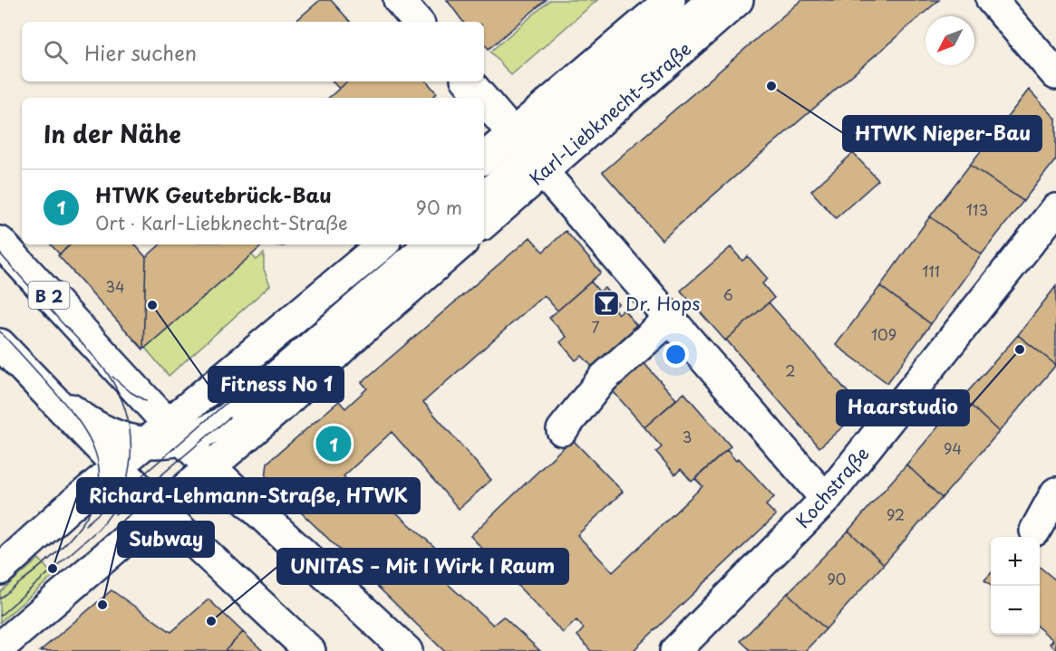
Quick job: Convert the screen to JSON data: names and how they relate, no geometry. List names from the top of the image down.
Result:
{
  "streets": {
    "main road": ["Karl-Liebknecht-Straße", "B 2", "Kochstraße"]
  },
  "places": {
    "other": [
      "HTWK Nieper-Bau",
      "Fitness No 1",
      "Haarstudio",
      "Richard-Lehmann-Straße, HTWK",
      "Subway",
      "UNITAS – Mit I Wirk I Raum"
    ],
    "bar": ["Dr. Hops"]
  },
  "house_numbers": [
    "113",
    "111",
    "34",
    "6",
    "7",
    "109",
    "2",
    "3",
    "94",
    "92",
    "90"
  ],
  "north": "bottom left",
  "page": {
    "search": "Hier suchen",
    "heading": "In der Nähe",
    "list": [
      {
        "mark": "1",
        "name": "HTWK Geutebrück-Bau",
        "note": "Ort · Karl-Liebknecht-Straße",
        "value": "90 m"
      }
    ],
    "pins": "1",
    "map_buttons": ["+", "−"]
  }
}
